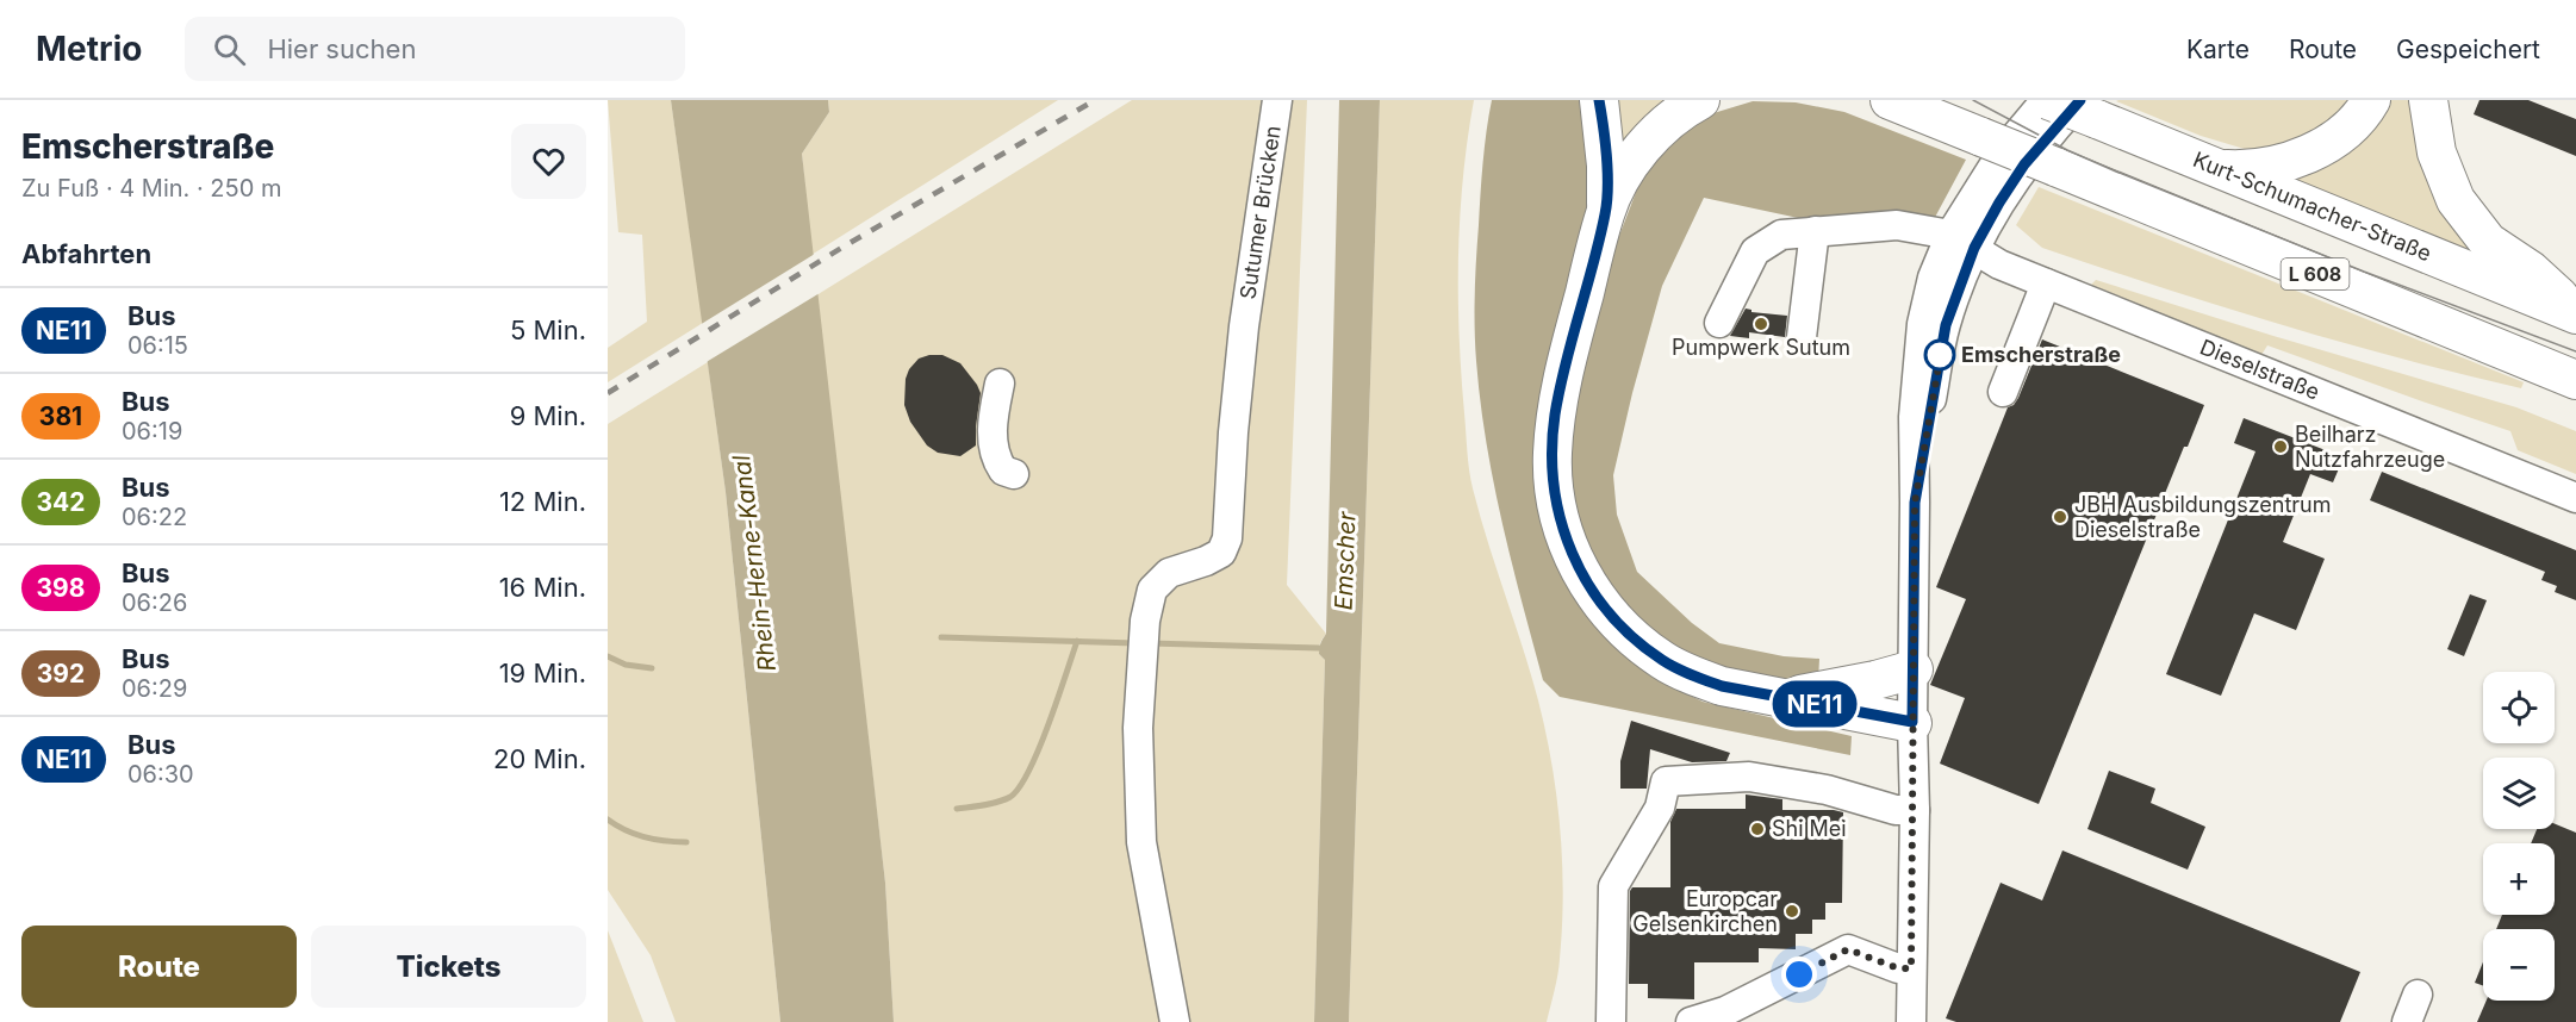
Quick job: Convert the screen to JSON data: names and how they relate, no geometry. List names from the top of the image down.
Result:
{
  "streets": {
    "main road": ["Kurt-Schumacher-Straße", "L 608"],
    "street": ["Sutumer Brücken", "Dieselstraße"]
  },
  "water": ["Emscher", "Rhein-Herne-Kanal"],
  "places": [
    "Pumpwerk Sutum",
    "Emscherstraße",
    "Beilharz Nutzfahrzeuge",
    "JBH Ausbildungszentrum Dieselstraße",
    "Shi Mei",
    "Europcar Gelsenkirchen"
  ],
  "lines": ["bus line NE11"],
  "page": {
    "header": "Metrio",
    "search": "Hier suchen",
    "nav": ["Karte", "Route", "Gespeichert"],
    "heading": [
      ["Emscherstraße", "Zu Fuß · 4 Min. · 250 m"],
      "Abfahrten"
    ],
    "on_map": "NE11",
    "list": [
      {
        "mark": "NE11",
        "name": "Bus",
        "note": "06:15",
        "value": "5 Min."
      },
      {
        "mark": "381",
        "name": "Bus",
        "note": "06:19",
        "value": "9 Min."
      },
      {
        "mark": "342",
        "name": "Bus",
        "note": "06:22",
        "value": "12 Min."
      },
      {
        "mark": "398",
        "name": "Bus",
        "note": "06:26",
        "value": "16 Min."
      },
      {
        "mark": "392",
        "name": "Bus",
        "note": "06:29",
        "value": "19 Min."
      },
      {
        "mark": "NE11",
        "name": "Bus",
        "note": "06:30",
        "value": "20 Min."
      }
    ],
    "map_buttons": ["+", "−"],
    "buttons": ["Route", "Tickets"]
  }
}
